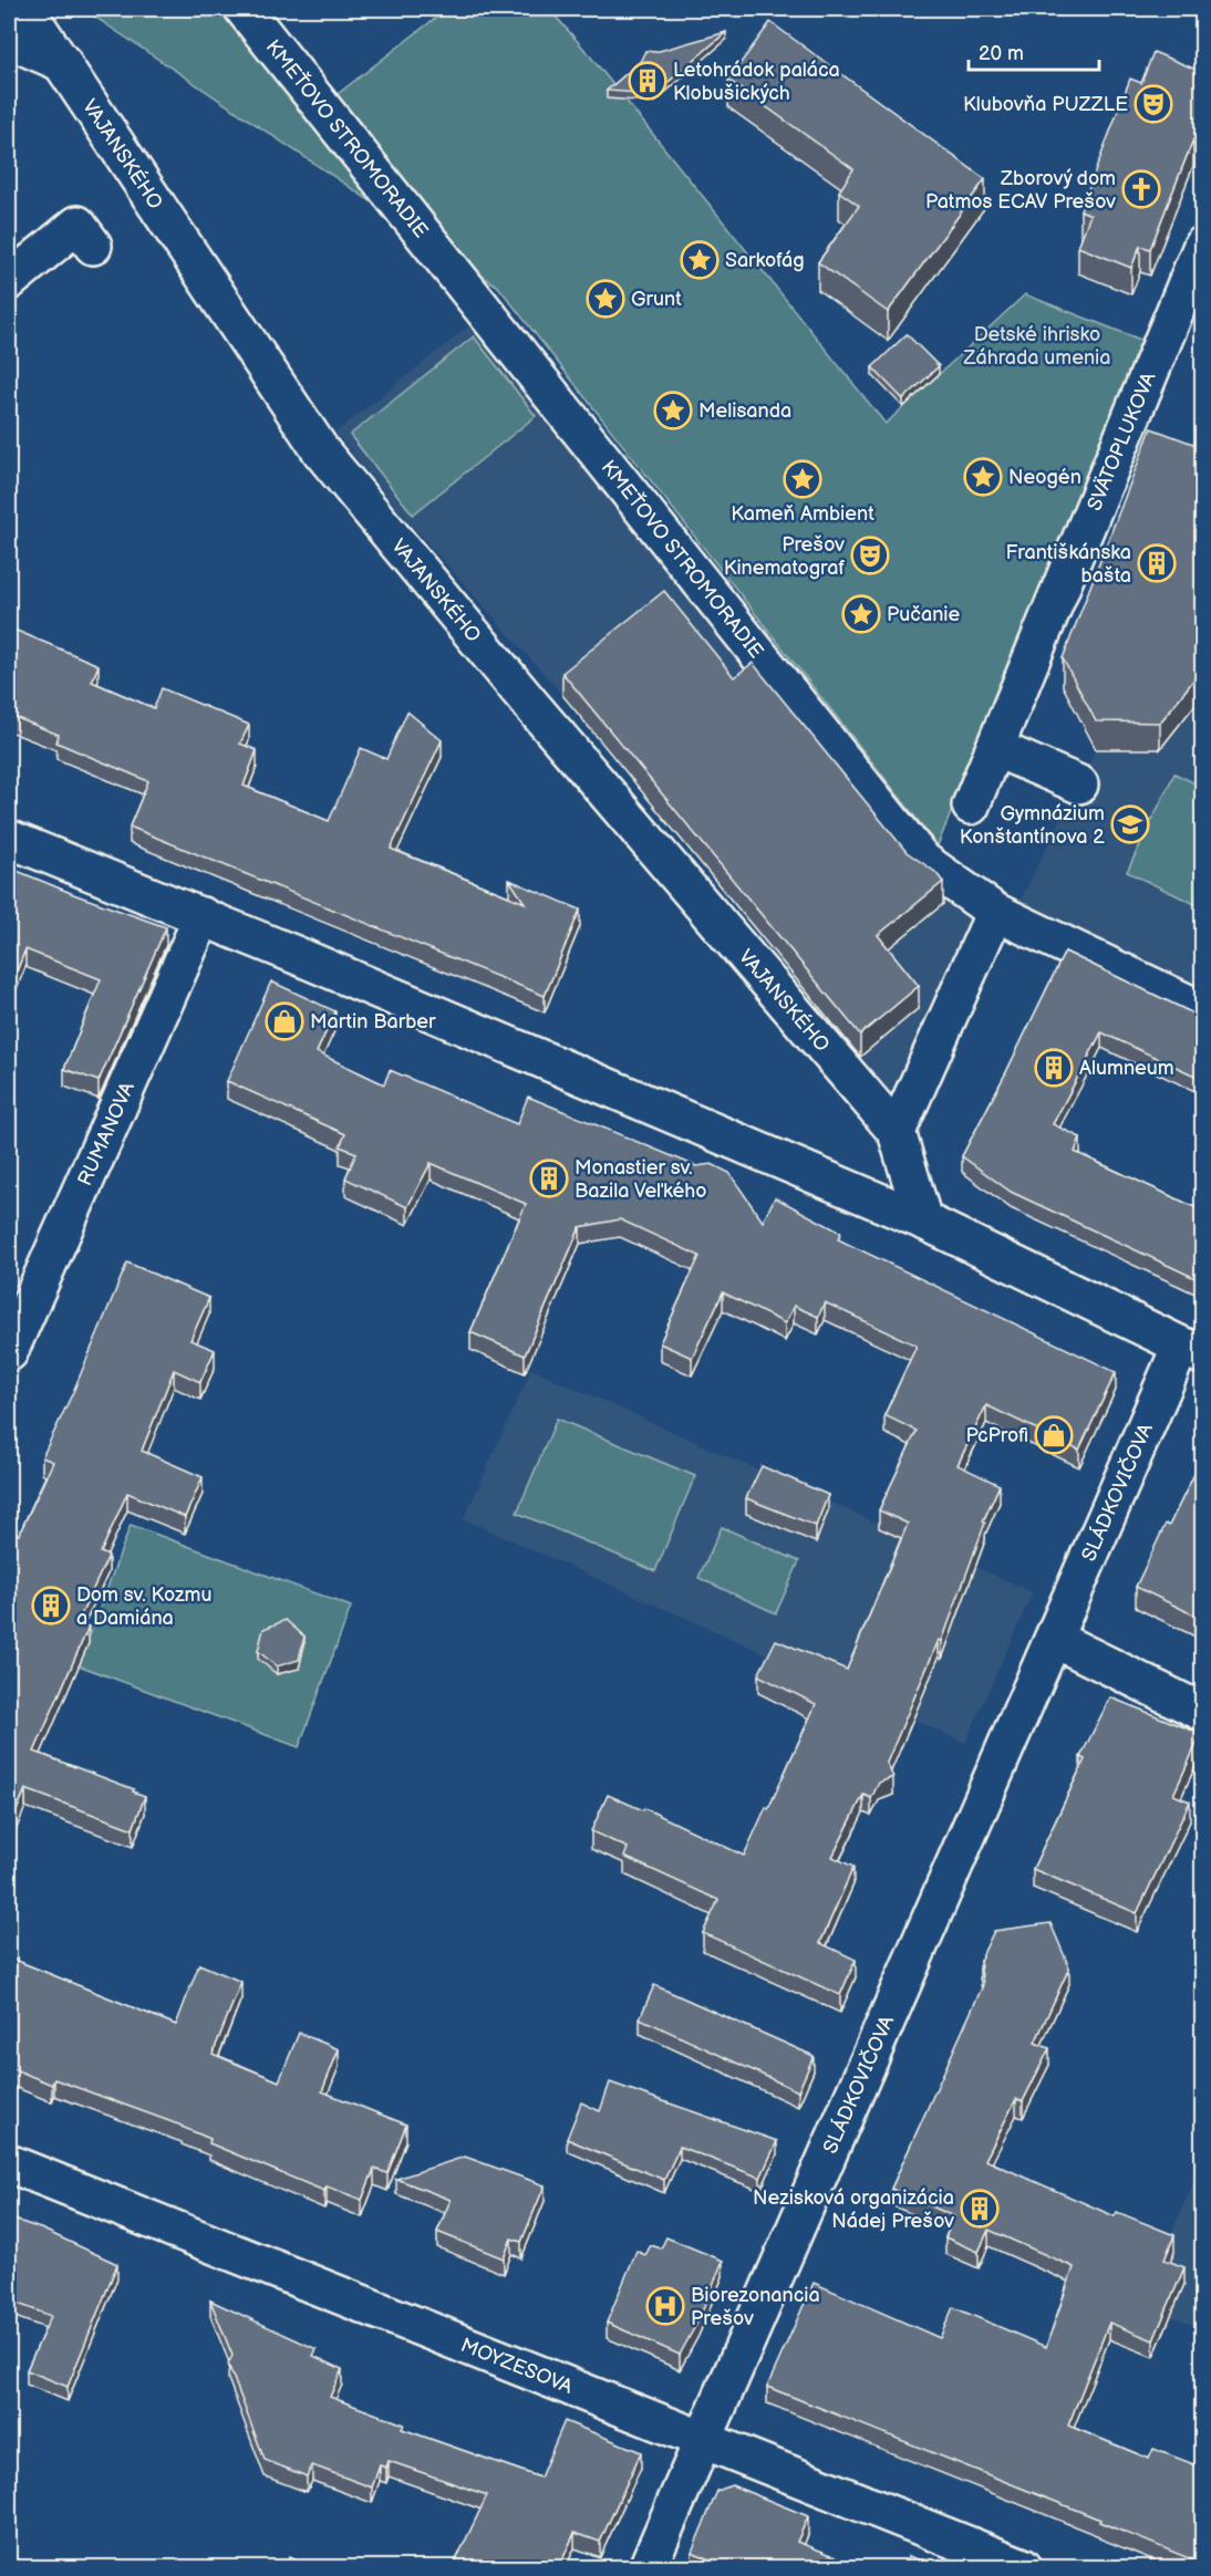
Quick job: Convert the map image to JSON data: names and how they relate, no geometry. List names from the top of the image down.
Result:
{
  "streets": {
    "street": [
      "KMEŤOVO STROMORADIE",
      "VAJANSKÉHO",
      "SVÄTOPLUKOVA",
      "RUMANOVA",
      "SLÁDKOVIČOVA",
      "MOYZESOVA"
    ]
  },
  "crossings": [
    ["SLÁDKOVIČOVA", "MOYZESOVA"]
  ],
  "parks": ["Detské ihrisko Záhrada umenia"],
  "places": {
    "building": [
      "Letohrádok paláca Klobušických",
      "Františkánska bašta",
      "Alumneum",
      "Monastier sv. Bazila Veľkého",
      "Dom sv. Kozmu a Damiána",
      "Nezisková organizácia Nádej Prešov"
    ],
    "theatre": ["Klubovňa PUZZLE", "Prešov Kinematograf"],
    "church": ["Zborový dom Patmos ECAV Prešov"],
    "place": [
      "Sarkofág",
      "Grunt",
      "Melisanda",
      "Neogén",
      "Kameň Ambient",
      "Pučanie"
    ],
    "school or university": ["Gymnázium Konštantínova 2"],
    "shop": ["Martin Barber", "PcProfi"],
    "hospital": ["Biorezonancia Prešov"]
  },
  "scale_bar": "20 m"
}
